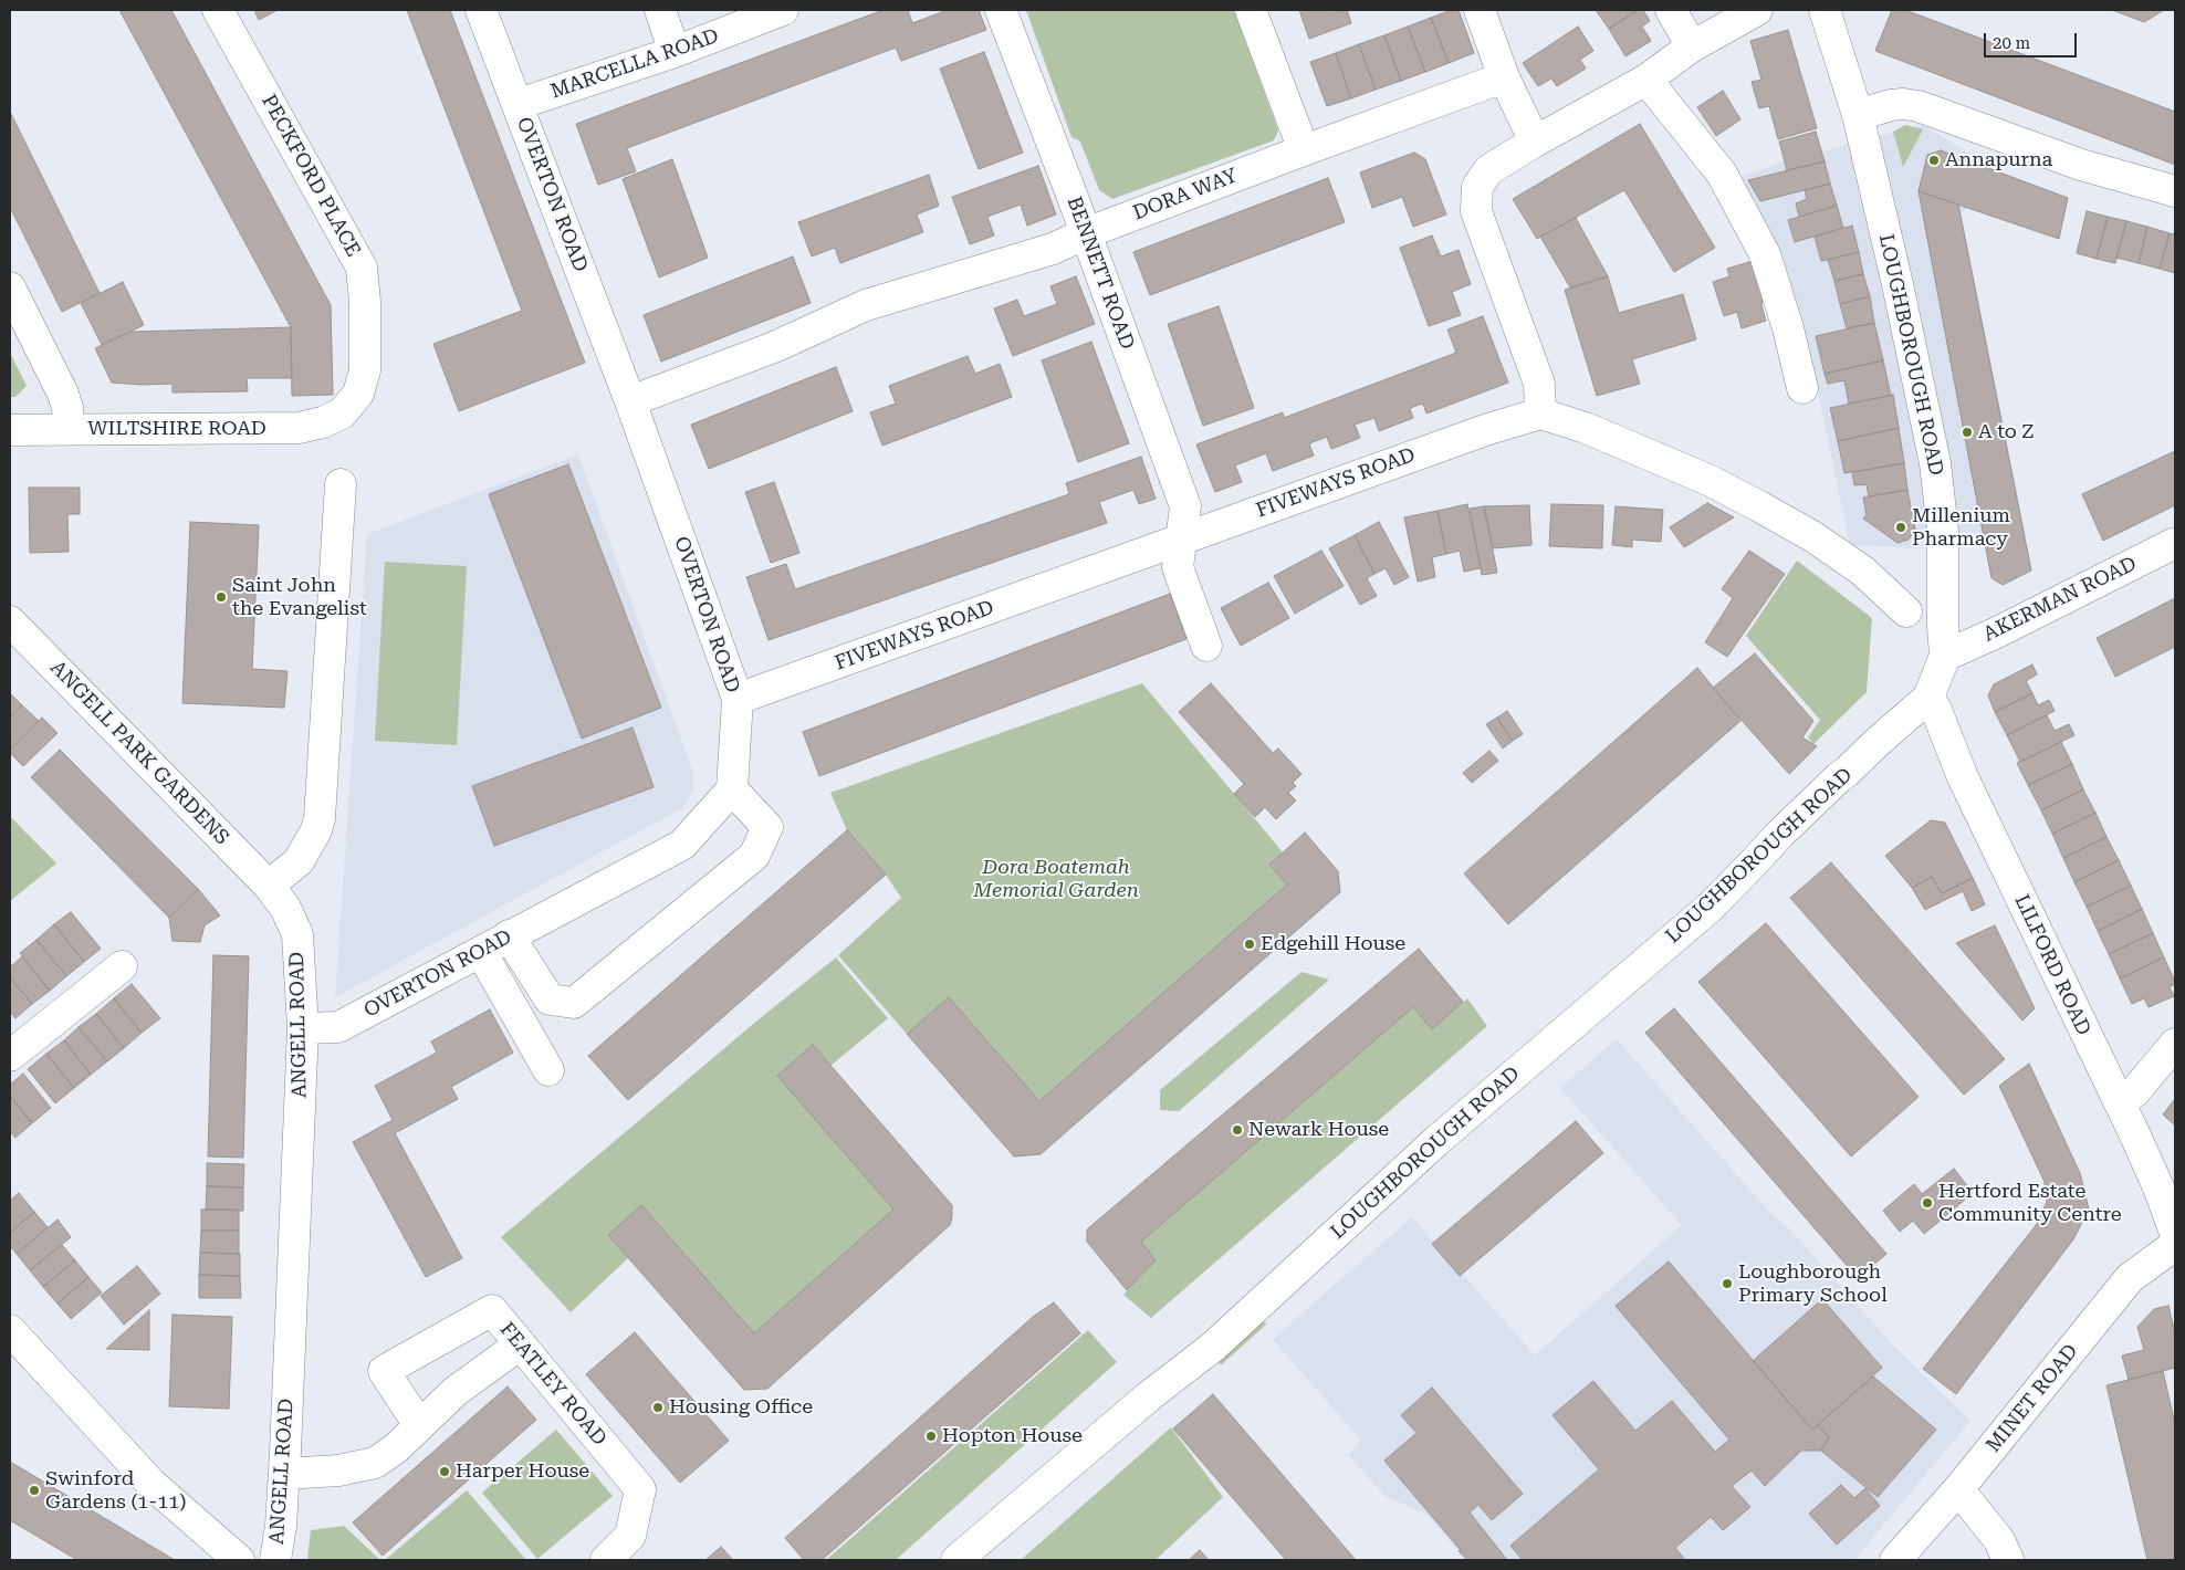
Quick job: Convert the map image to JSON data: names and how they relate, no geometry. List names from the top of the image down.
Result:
{
  "streets": {
    "street": [
      "MARCELLA ROAD",
      "PECKFORD PLACE",
      "OVERTON ROAD",
      "DORA WAY",
      "BENNETT ROAD",
      "LOUGHBOROUGH ROAD",
      "WILTSHIRE ROAD",
      "FIVEWAYS ROAD",
      "AKERMAN ROAD",
      "ANGELL PARK GARDENS",
      "LILFORD ROAD",
      "ANGELL ROAD",
      "FEATLEY ROAD",
      "MINET ROAD"
    ]
  },
  "crossings": [
    ["MARCELLA ROAD", "OVERTON ROAD"],
    ["PECKFORD PLACE", "WILTSHIRE ROAD"],
    ["OVERTON ROAD", "DORA WAY"],
    ["OVERTON ROAD", "FIVEWAYS ROAD"],
    ["OVERTON ROAD", "ANGELL ROAD"],
    ["DORA WAY", "BENNETT ROAD"],
    ["BENNETT ROAD", "FIVEWAYS ROAD"],
    ["LOUGHBOROUGH ROAD", "AKERMAN ROAD"],
    ["LOUGHBOROUGH ROAD", "LILFORD ROAD"],
    ["ANGELL PARK GARDENS", "ANGELL ROAD"]
  ],
  "parks": ["Dora Boatemah Memorial Garden"],
  "places": [
    "Annapurna",
    "A to Z",
    "Millenium Pharmacy",
    "Saint John the Evangelist",
    "Edgehill House",
    "Newark House",
    "Hertford Estate Community Centre",
    "Loughborough Primary School",
    "Housing Office",
    "Hopton House",
    "Harper House",
    "Swinford Gardens (1-11)"
  ],
  "scale_bar": "20 m"
}
